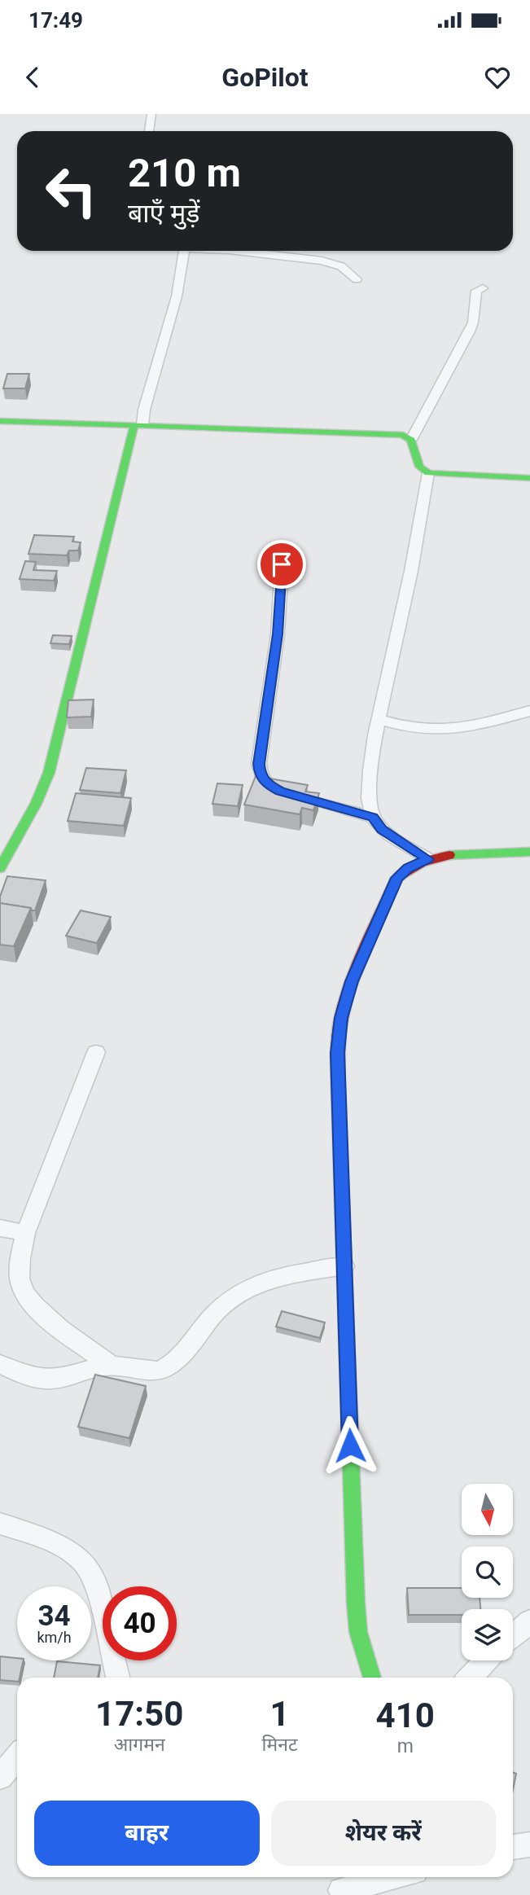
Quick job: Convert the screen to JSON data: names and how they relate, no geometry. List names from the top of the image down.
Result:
{
  "north": "bottom",
  "page": {
    "status": "17:49",
    "header": "GoPilot",
    "turn": ["210 m", "बाएँ मुड़ें"],
    "speed": "34 km/h",
    "limit": "40",
    "eta": [
      "17:50",
      "आगमन",
      "1",
      "मिनट",
      "410",
      "m"
    ],
    "buttons": ["बाहर", "शेयर करें"]
  }
}
